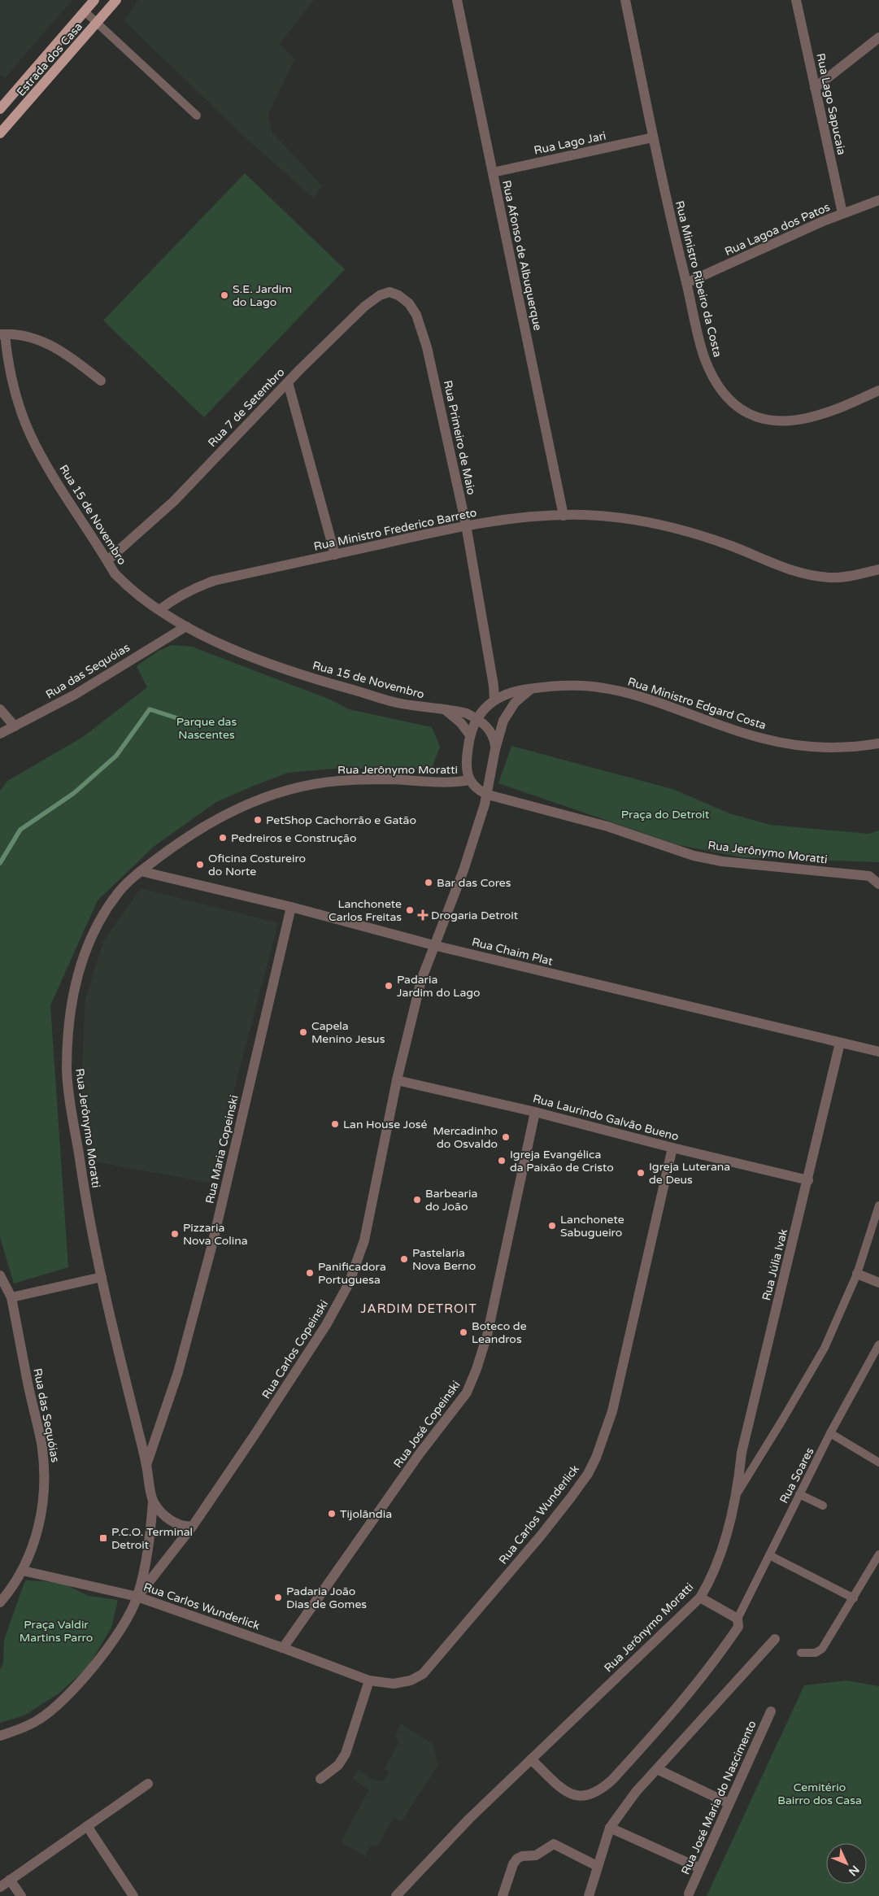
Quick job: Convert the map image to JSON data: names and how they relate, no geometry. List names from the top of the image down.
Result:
{
  "streets": {
    "main road": ["Estrada dos Casa"],
    "street": [
      "Rua Lago Sapucaia",
      "Rua Lago Jari",
      "Rua Lagoa dos Patos",
      "Rua Afonso de Albuquerque",
      "Rua Ministro Ribeiro da Costa",
      "Rua 7 de Setembro",
      "Rua Primeiro de Maio",
      "Rua 15 de Novembro",
      "Rua Ministro Frederico Barreto",
      "Rua das Sequóias",
      "Rua Ministro Edgard Costa",
      "Rua Jerônymo Moratti",
      "Rua Chaim Plat",
      "Rua Laurindo Galvão Bueno",
      "Rua Maria Copeinski",
      "Rua Júlia Ivak",
      "Rua Carlos Copeinski",
      "Rua José Copeinski",
      "Rua Carlos Wunderlick",
      "Rua José Maria do Nascimento"
    ],
    "lane": ["Rua Soares"]
  },
  "crossings": [
    ["Rua Lago Sapucaia", "Rua Lagoa dos Patos"],
    ["Rua Lago Jari", "Rua Afonso de Albuquerque"],
    ["Rua Lago Jari", "Rua Ministro Ribeiro da Costa"],
    ["Rua Lagoa dos Patos", "Rua Ministro Ribeiro da Costa"],
    ["Rua Afonso de Albuquerque", "Rua Ministro Frederico Barreto"],
    ["Rua 7 de Setembro", "Rua Primeiro de Maio"],
    ["Rua 7 de Setembro", "Rua 15 de Novembro"],
    ["Rua Primeiro de Maio", "Rua Ministro Frederico Barreto"],
    ["Rua 15 de Novembro", "Rua Ministro Frederico Barreto"],
    ["Rua 15 de Novembro", "Rua das Sequóias"],
    ["Rua das Sequóias", "Rua Carlos Wunderlick"],
    ["Rua Ministro Edgard Costa", "Rua Carlos Copeinski"],
    ["Rua Jerônymo Moratti", "Rua Chaim Plat"],
    ["Rua Jerônymo Moratti", "Rua Maria Copeinski"],
    ["Rua Jerônymo Moratti", "Rua Júlia Ivak"],
    ["Rua Jerônymo Moratti", "Rua Carlos Copeinski"],
    ["Rua Jerônymo Moratti", "Rua Carlos Wunderlick"],
    ["Rua Chaim Plat", "Rua Maria Copeinski"],
    ["Rua Chaim Plat", "Rua Júlia Ivak"],
    ["Rua Chaim Plat", "Rua Carlos Copeinski"],
    ["Rua Laurindo Galvão Bueno", "Rua Júlia Ivak"],
    ["Rua Laurindo Galvão Bueno", "Rua Carlos Copeinski"],
    ["Rua Laurindo Galvão Bueno", "Rua José Copeinski"],
    ["Rua Laurindo Galvão Bueno", "Rua Carlos Wunderlick"],
    ["Rua Carlos Copeinski", "Rua Carlos Wunderlick"],
    ["Rua José Copeinski", "Rua Carlos Wunderlick"]
  ],
  "districts": ["JARDIM DETROIT"],
  "parks": [
    "Parque das Nascentes",
    "Praça do Detroit",
    "Praça Valdir Martins Parro",
    "Cemitério Bairro dos Casa"
  ],
  "places": {
    "other": [
      "S.E. Jardim do Lago",
      "PetShop Cachorrão e Gatão",
      "Pedreiros e Construção",
      "Oficina Costureiro do Norte",
      "Bar das Cores",
      "Lanchonete Carlos Freitas",
      "Padaria Jardim do Lago",
      "Capela Menino Jesus",
      "Lan House José",
      "Mercadinho do Osvaldo",
      "Igreja Evangélica da Paixão de Cristo",
      "Igreja Luterana de Deus",
      "Barbearia do João",
      "Lanchonete Sabugueiro",
      "Pizzaria Nova Colina",
      "Pastelaria Nova Berno",
      "Panificadora Portuguesa",
      "Boteco de Leandros",
      "Tijolândia",
      "Padaria João Dias de Gomes"
    ],
    "health": ["Drogaria Detroit"],
    "transit": ["P.C.O. Terminal Detroit"]
  },
  "north": "bottom right"
}
